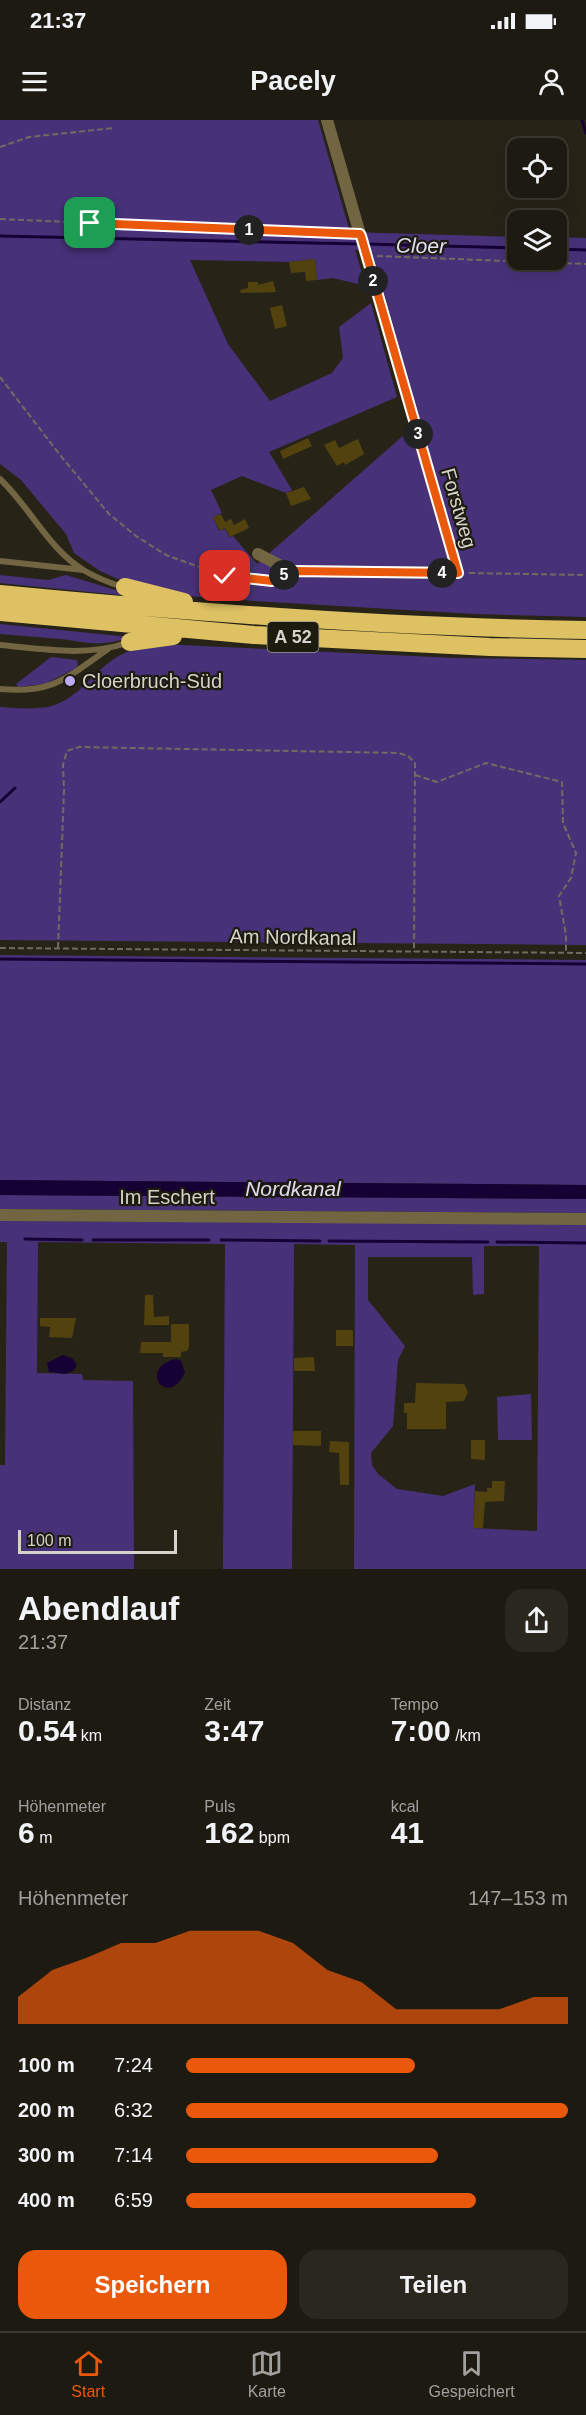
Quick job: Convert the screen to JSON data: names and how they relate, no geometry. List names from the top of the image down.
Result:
{
  "streets": {
    "highway": ["A 52"],
    "street": ["Forstweg", "Im Eschert"],
    "path": ["Am Nordkanal"]
  },
  "water": ["Cloer", "Nordkanal"],
  "places": ["Cloerbruch-Süd"],
  "scale_bar": "100 m",
  "page": {
    "status": "21:37",
    "header": "Pacely",
    "pins": [
      "1",
      "2",
      "3",
      "4",
      "5"
    ],
    "scale": "100 m",
    "heading": ["Abendlauf", "21:37"],
    "stats": [
      ["Distanz", "0.54 km"],
      ["Zeit", "3:47"],
      ["Tempo", "7:00 /km"],
      ["Höhenmeter", "6 m"],
      ["Puls", "162 bpm"],
      ["kcal", "41"]
    ],
    "chart": ["Höhenmeter", "147–153 m"],
    "list": [
      {
        "name": "100 m",
        "note": "7:24"
      },
      {
        "name": "200 m",
        "note": "6:32"
      },
      {
        "name": "300 m",
        "note": "7:14"
      },
      {
        "name": "400 m",
        "note": "6:59"
      }
    ],
    "buttons": ["Speichern", "Teilen"],
    "tabs": ["Start", "Karte", "Gespeichert"]
  }
}
